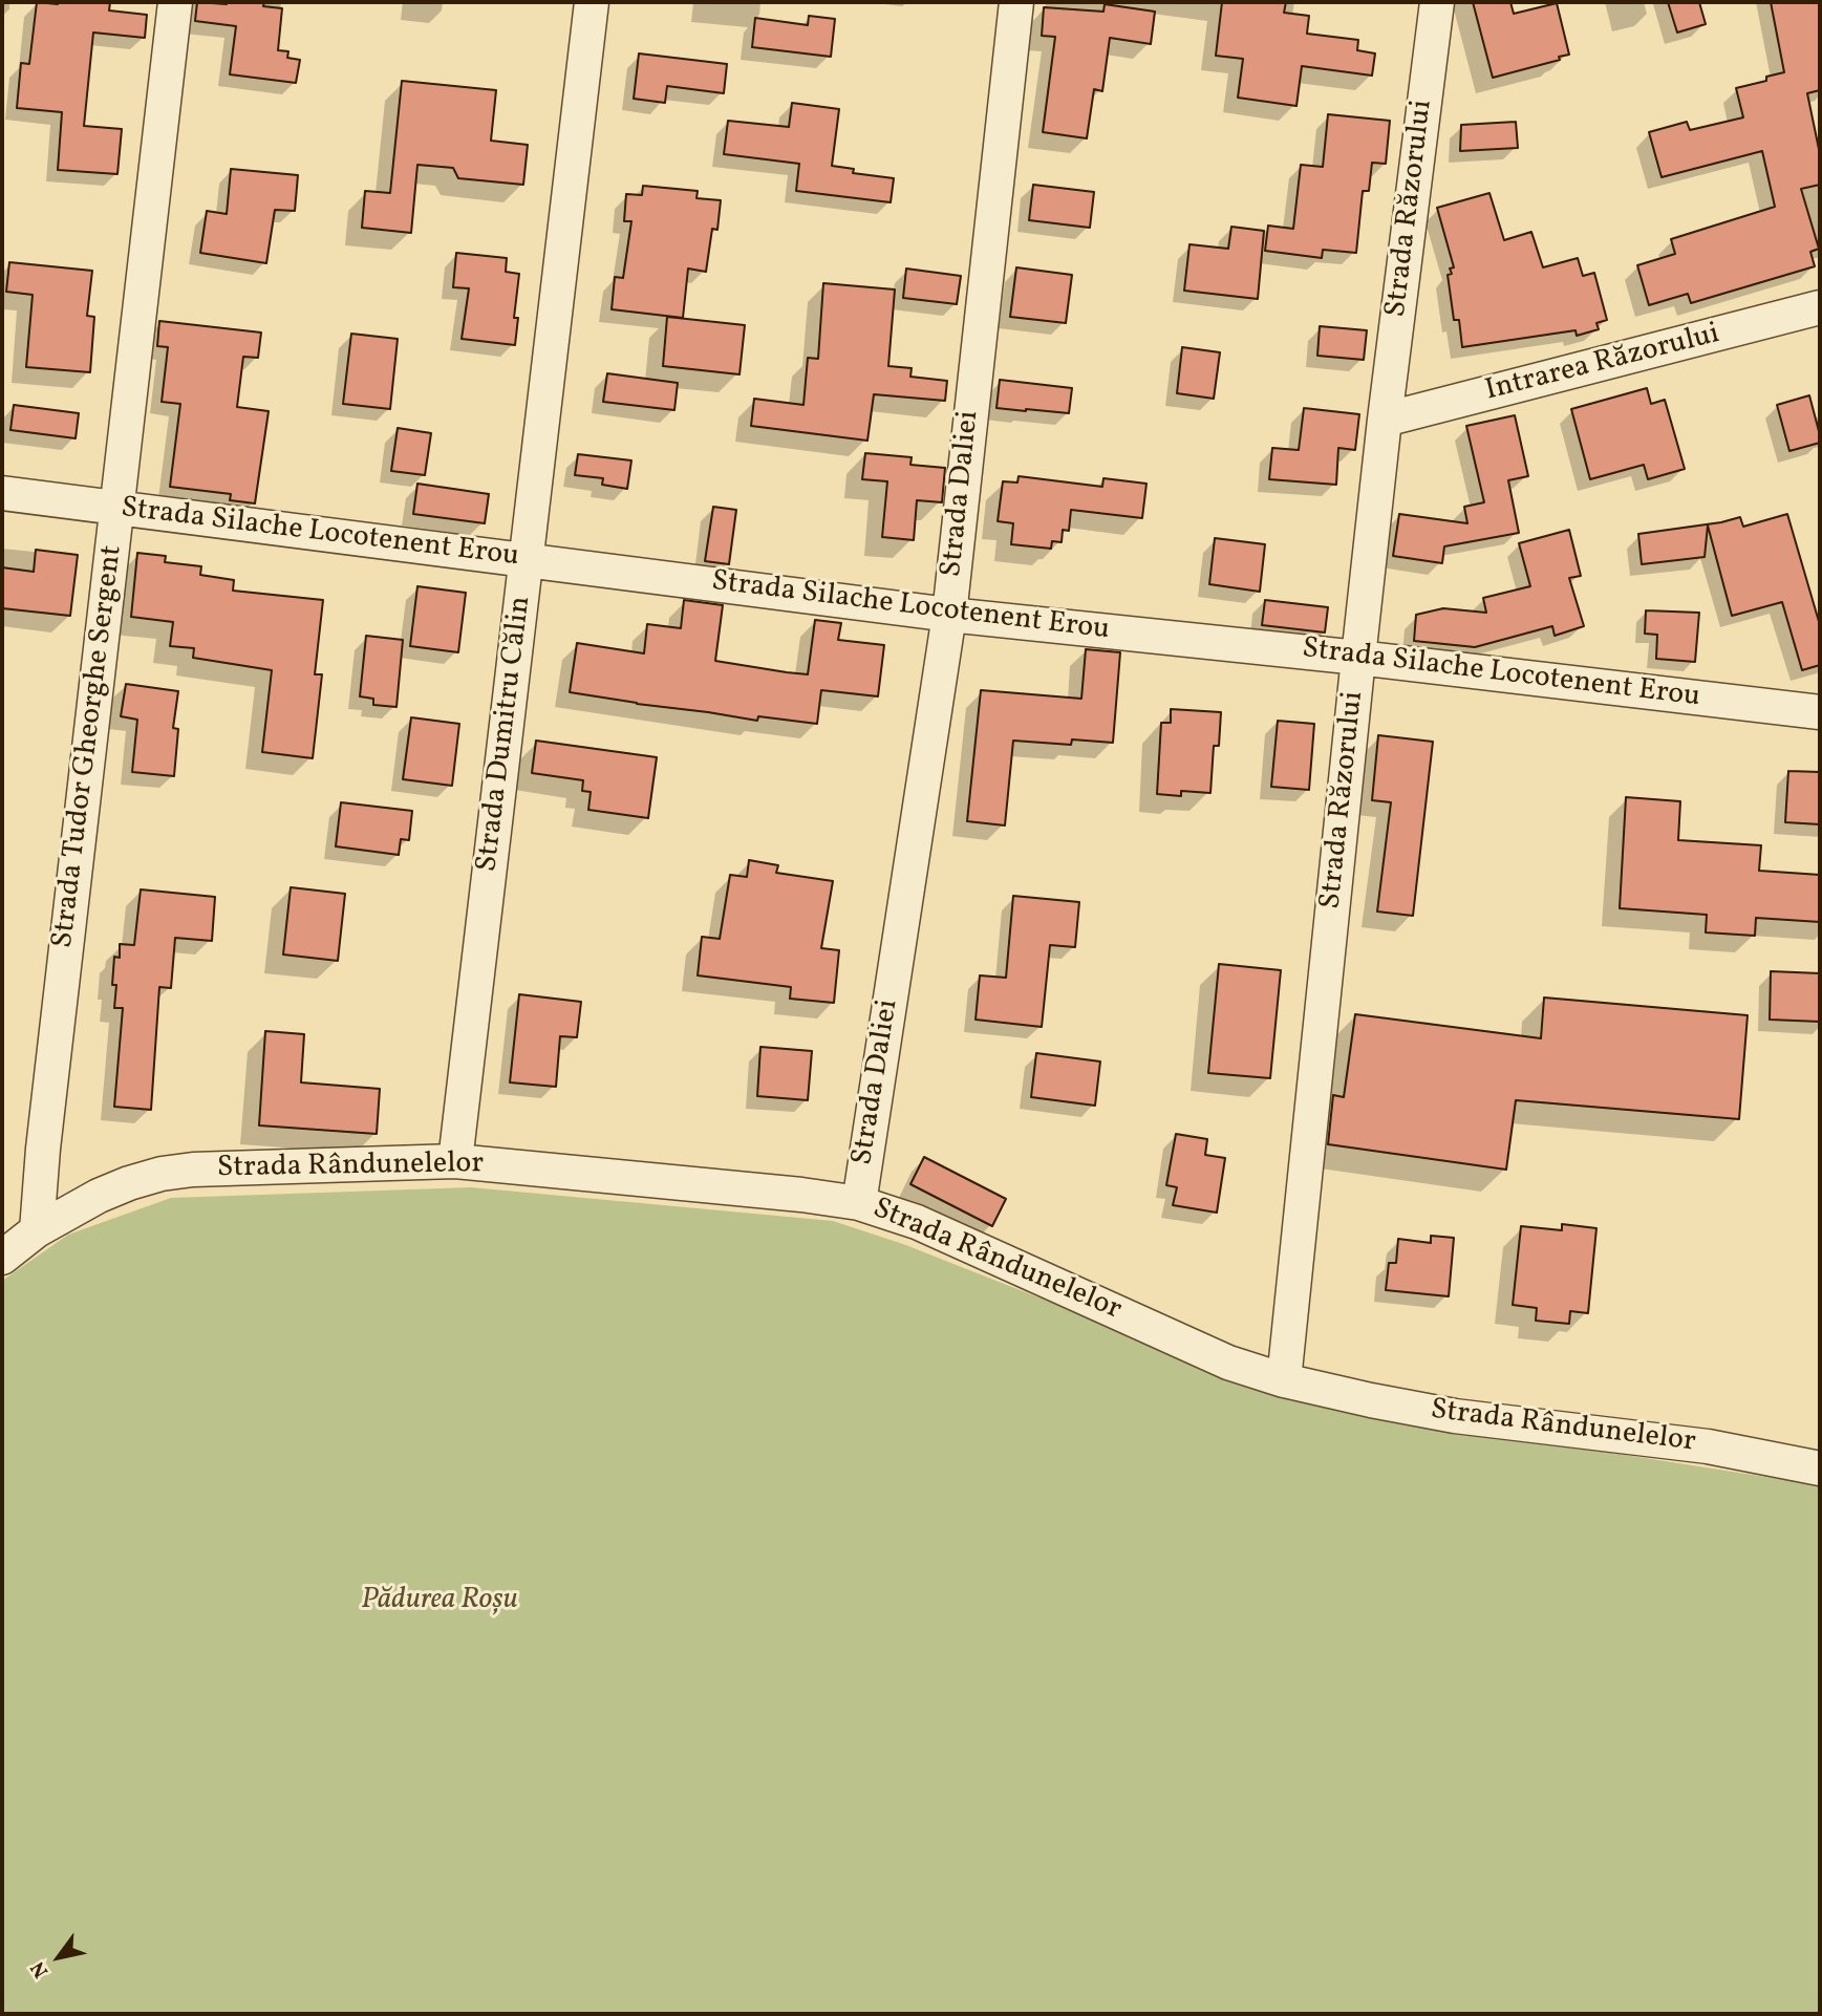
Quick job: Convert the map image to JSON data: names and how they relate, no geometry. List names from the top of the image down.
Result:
{
  "streets": {
    "street": [
      "Strada Răzorului",
      "Intrarea Răzorului",
      "Strada Daliei",
      "Strada Silache Locotenent Erou",
      "Strada Dumitru Călin",
      "Strada Tudor Gheorghe Sergent",
      "Strada Rândunelelor"
    ]
  },
  "crossings": [
    ["Strada Răzorului", "Intrarea Răzorului"],
    ["Strada Răzorului", "Strada Silache Locotenent Erou"],
    ["Strada Răzorului", "Strada Rândunelelor"],
    ["Strada Daliei", "Strada Silache Locotenent Erou"],
    ["Strada Daliei", "Strada Rândunelelor"],
    ["Strada Silache Locotenent Erou", "Strada Dumitru Călin"],
    ["Strada Silache Locotenent Erou", "Strada Tudor Gheorghe Sergent"],
    ["Strada Dumitru Călin", "Strada Rândunelelor"],
    ["Strada Tudor Gheorghe Sergent", "Strada Rândunelelor"]
  ],
  "parks": ["Pădurea Roșu"],
  "north": "bottom left"
}
